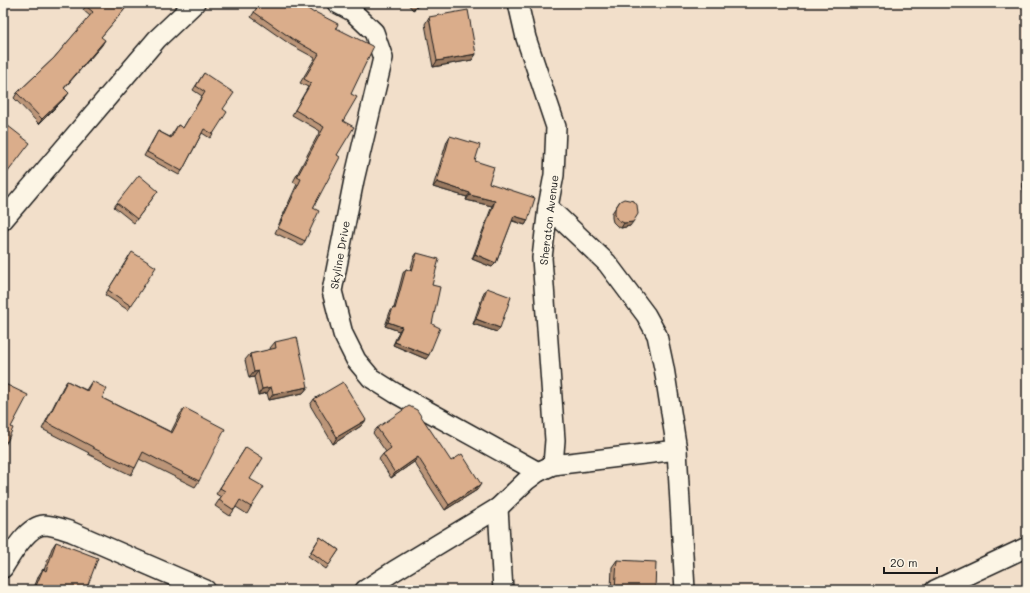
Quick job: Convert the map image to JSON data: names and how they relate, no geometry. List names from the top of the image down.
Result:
{
  "streets": {
    "street": ["Sheraton Avenue", "Skyline Drive"]
  },
  "crossings": [
    ["Sheraton Avenue", "Skyline Drive"]
  ],
  "scale_bar": "20 m"
}
